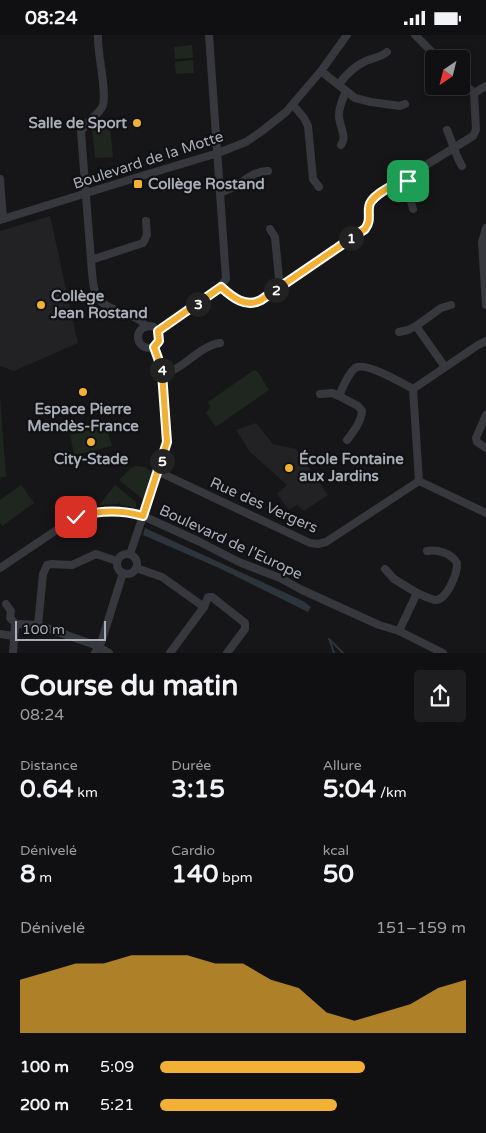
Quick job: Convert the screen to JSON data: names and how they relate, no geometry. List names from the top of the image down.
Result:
{
  "streets": {
    "street": ["Boulevard de la Motte", "Rue des Vergers", "Boulevard de l'Europe"]
  },
  "places": {
    "other": [
      "Salle de Sport",
      "Collège Jean Rostand",
      "Espace Pierre Mendès-France",
      "City-Stade",
      "École Fontaine aux Jardins"
    ],
    "transit": ["Collège Rostand"]
  },
  "scale_bar": "100 m",
  "north": "bottom left",
  "page": {
    "status": "08:24",
    "pins": [
      "1",
      "2",
      "3",
      "4",
      "5"
    ],
    "scale": "100 m",
    "heading": ["Course du matin", "08:24"],
    "stats": [
      ["Distance", "0.64 km"],
      ["Durée", "3:15"],
      ["Allure", "5:04 /km"],
      ["Dénivelé", "8 m"],
      ["Cardio", "140 bpm"],
      ["kcal", "50"]
    ],
    "chart": ["Dénivelé", "151–159 m"],
    "list": [
      {
        "name": "100 m",
        "note": "5:09"
      },
      {
        "name": "200 m",
        "note": "5:21"
      }
    ]
  }
}
